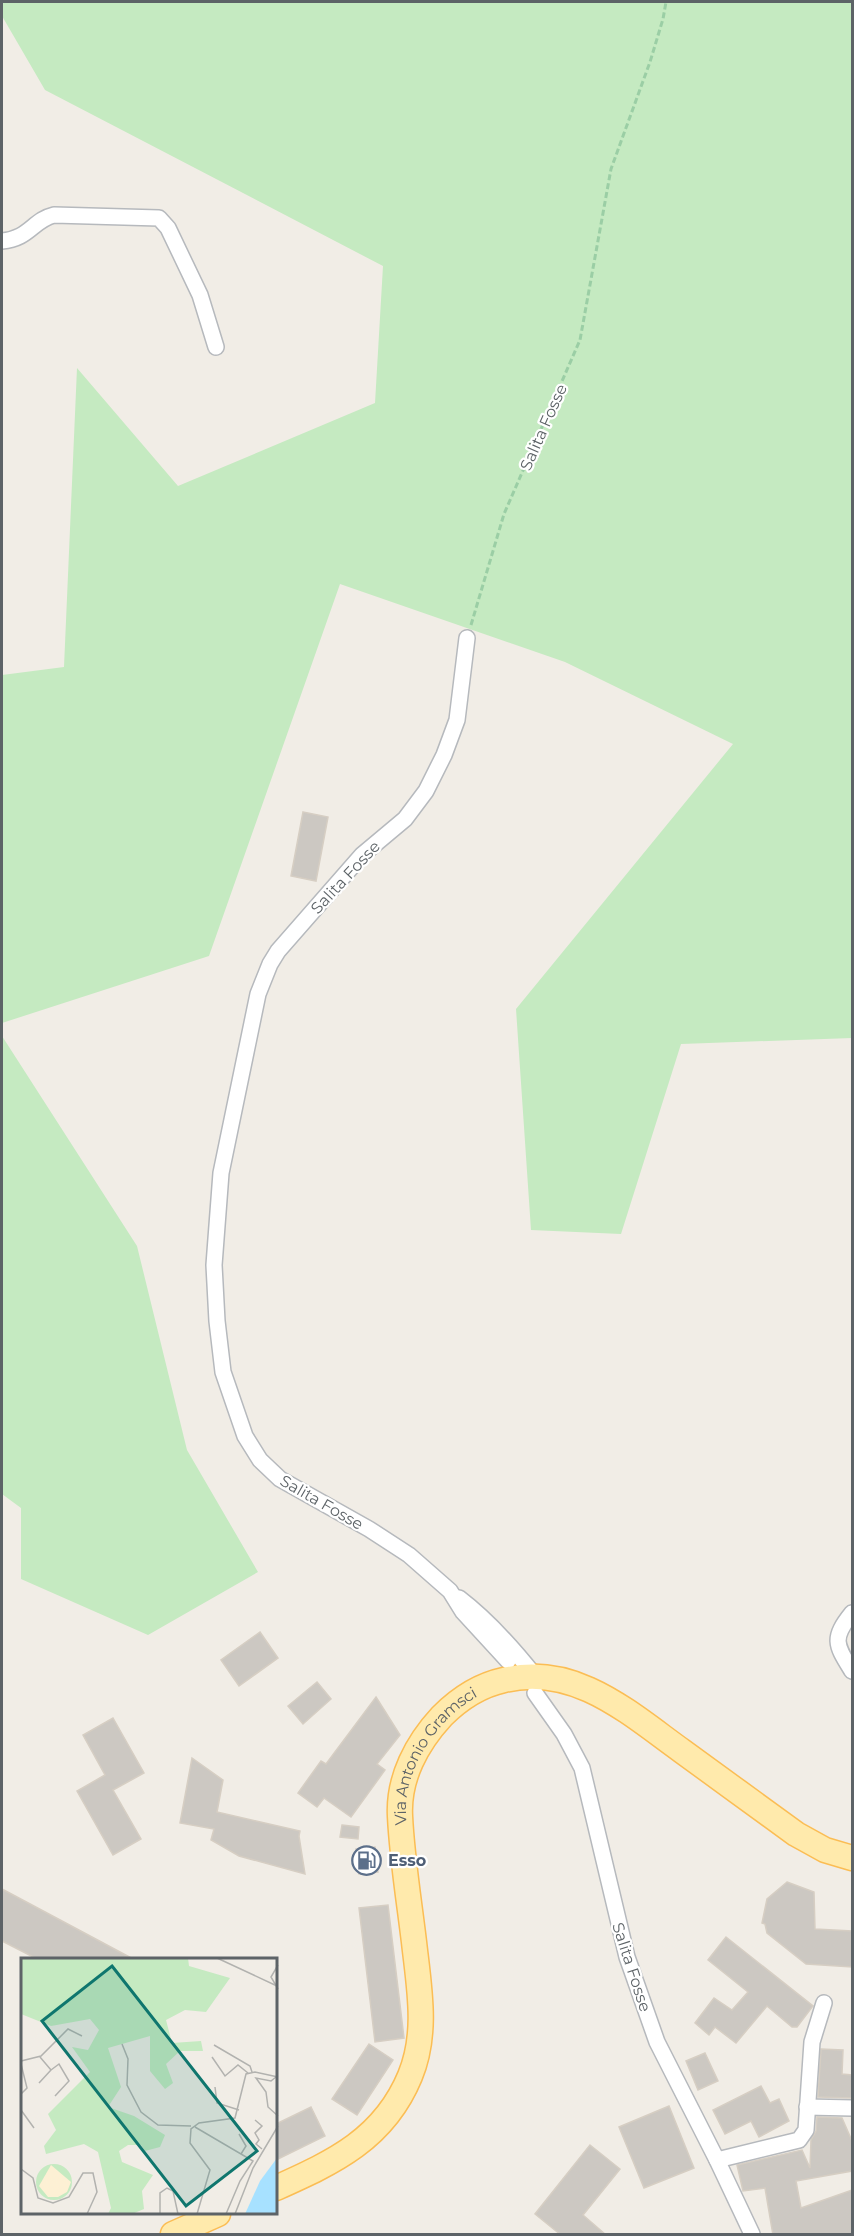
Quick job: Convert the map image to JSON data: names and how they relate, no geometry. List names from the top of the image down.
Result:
{
  "streets": {
    "main road": ["Via Antonio Gramsci"],
    "street": ["Salita Fosse"]
  },
  "crossings": [
    ["Salita Fosse", "Via Antonio Gramsci"]
  ],
  "places": {
    "fuel station": ["Esso"]
  }
}
